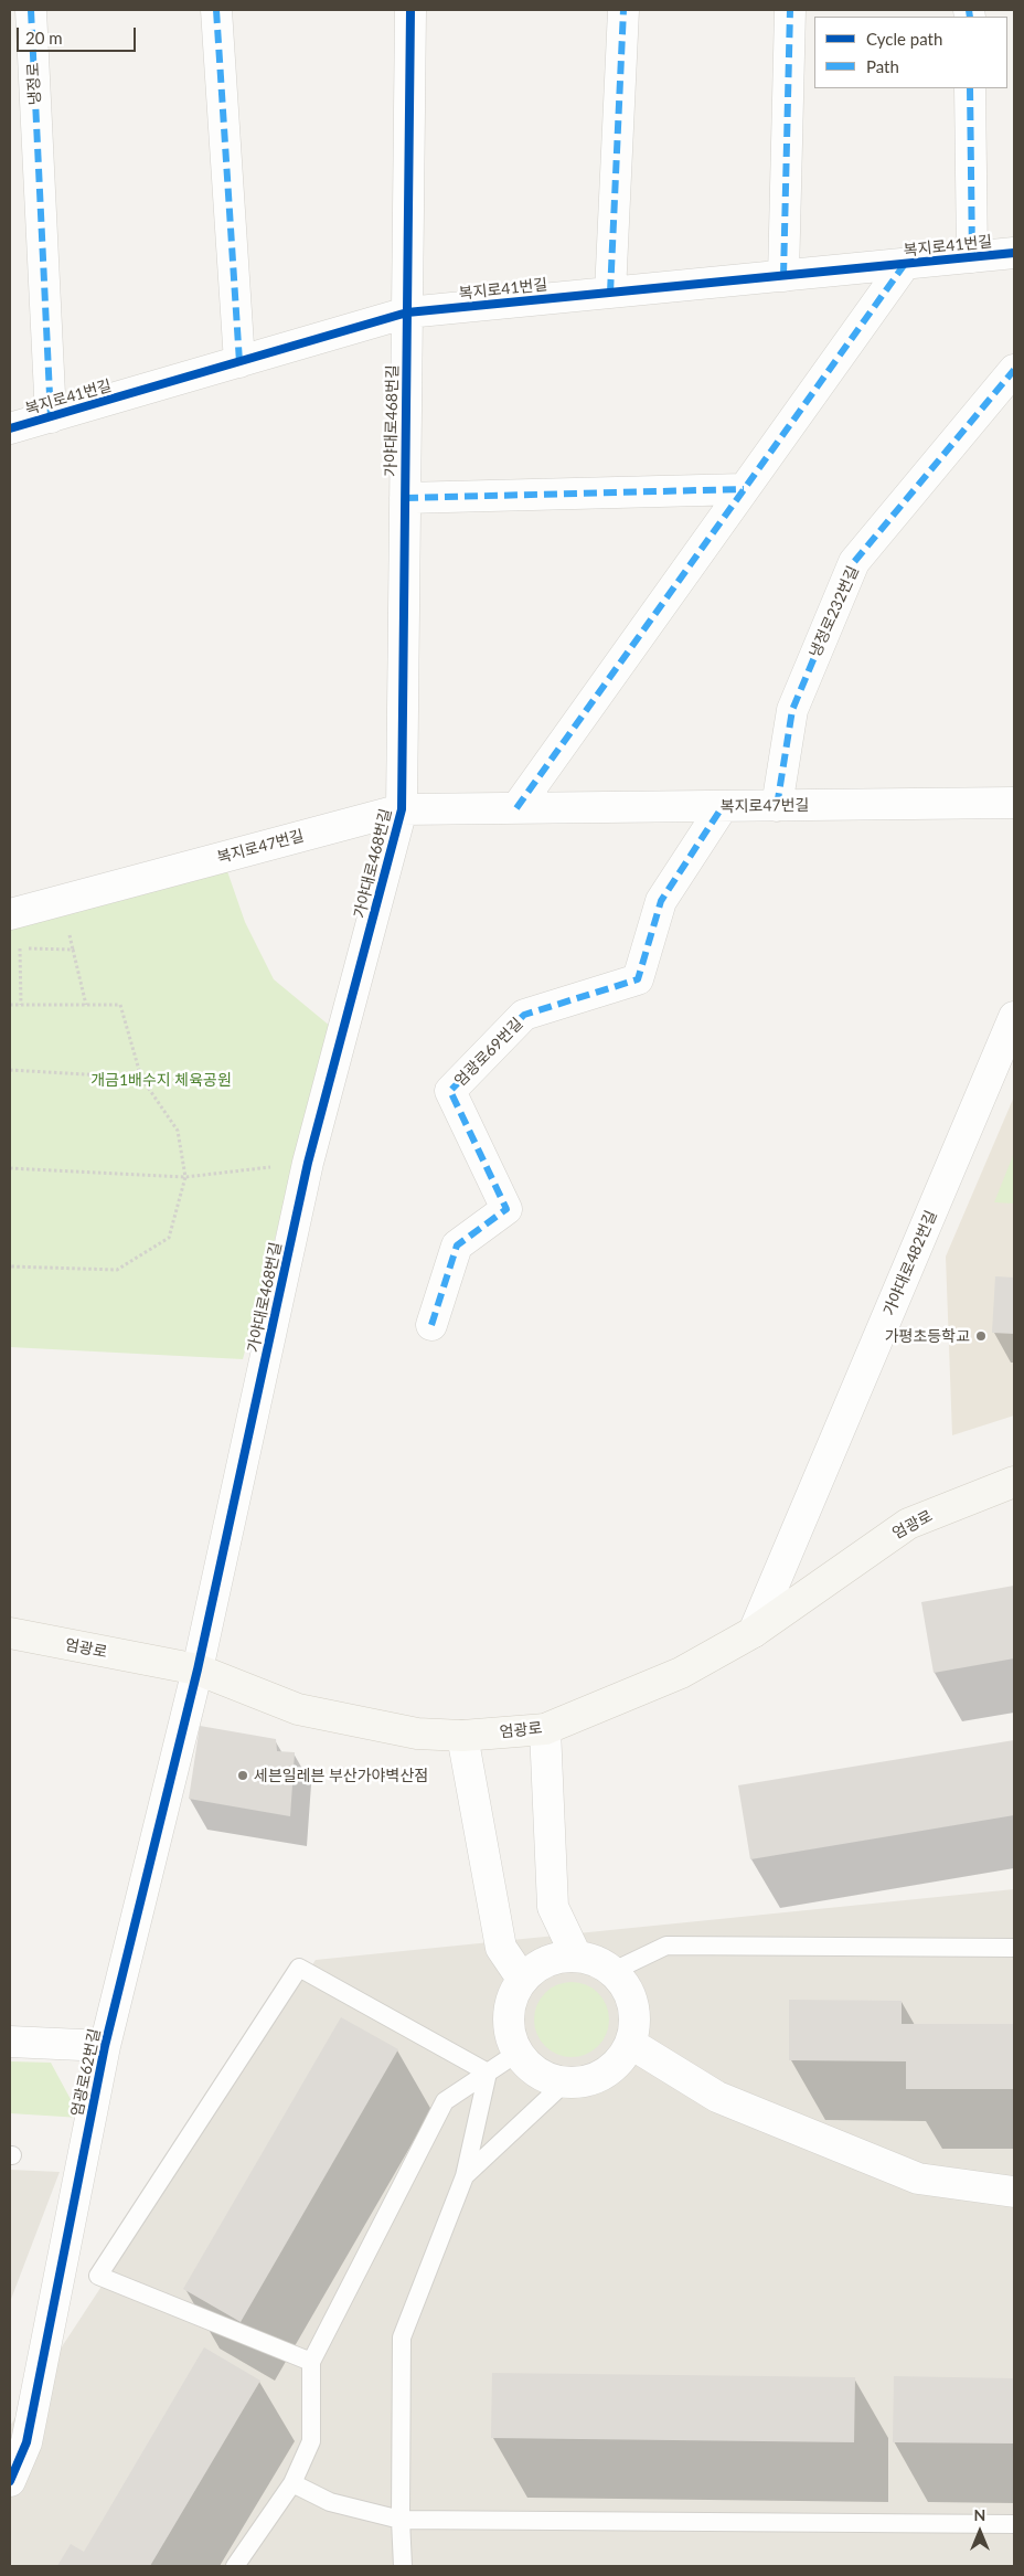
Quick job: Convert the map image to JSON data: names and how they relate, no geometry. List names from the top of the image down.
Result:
{
  "streets": {
    "main road": ["엄광로"],
    "street": [
      "냉정로",
      "복지로41번길",
      "가야대로468번길",
      "냉정로232번길",
      "복지로47번길",
      "엄광로69번길",
      "가야대로482번길",
      "엄광로62번길"
    ]
  },
  "crossings": [
    ["냉정로", "복지로41번길"],
    ["복지로41번길", "가야대로468번길"],
    ["복지로41번길", "복지로47번길"],
    ["가야대로468번길", "복지로47번길"],
    ["가야대로468번길", "엄광로"],
    ["가야대로468번길", "엄광로62번길"],
    ["냉정로232번길", "복지로47번길"],
    ["복지로47번길", "엄광로69번길"],
    ["가야대로482번길", "엄광로"],
    ["엄광로", "엄광로62번길"]
  ],
  "parks": ["개금1배수지 체육공원"],
  "places": ["가평초등학교", "세븐일레븐 부산가야벽산점"],
  "legend": ["Cycle path", "Path"],
  "scale_bar": "20 m",
  "north": "top"
}
